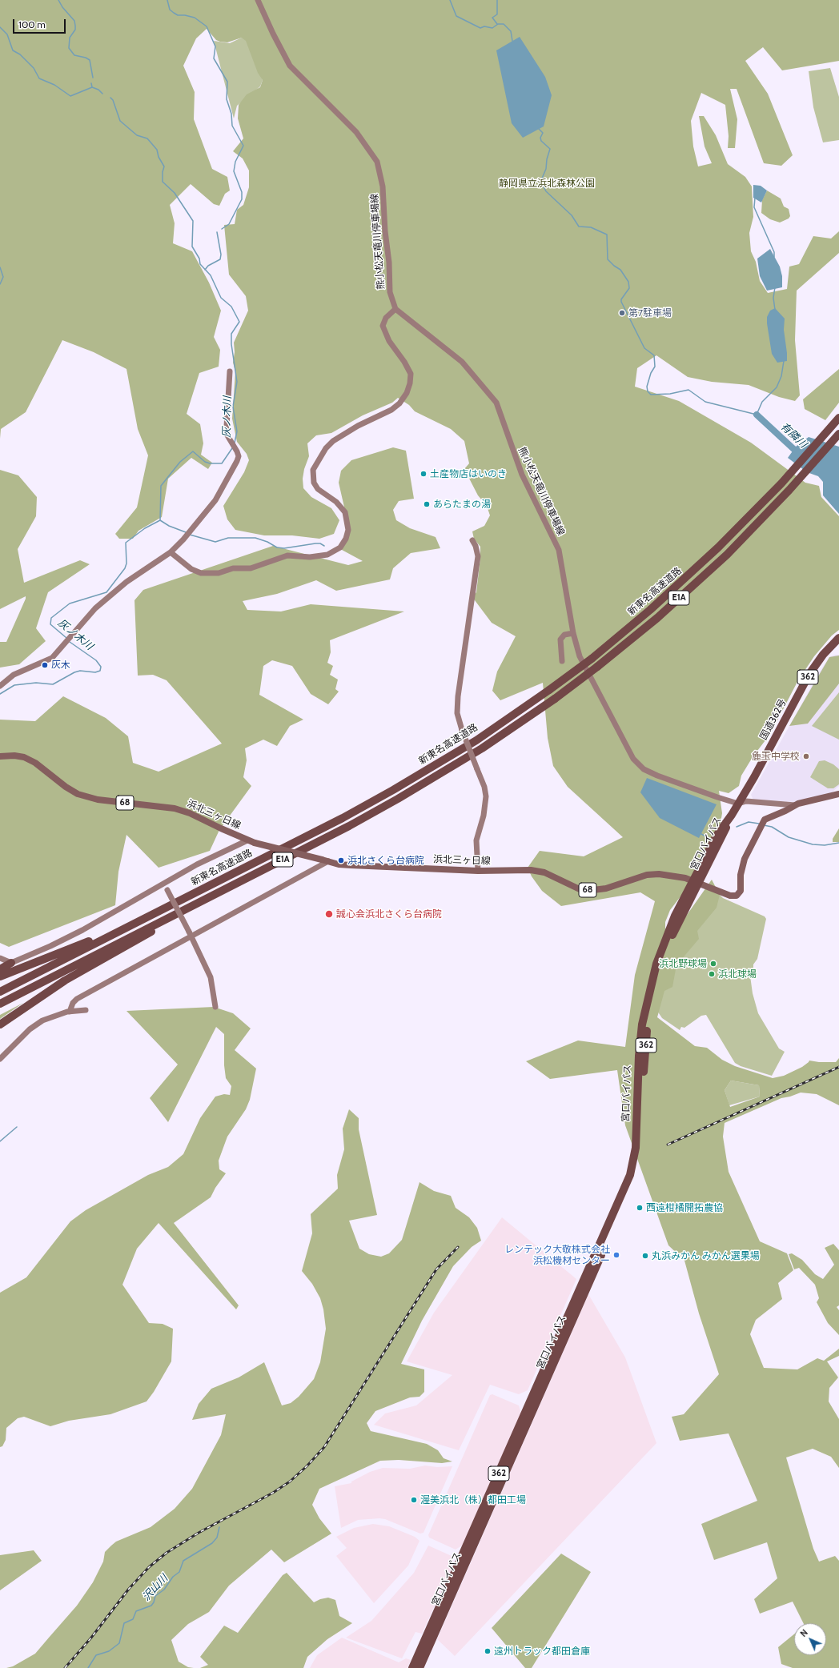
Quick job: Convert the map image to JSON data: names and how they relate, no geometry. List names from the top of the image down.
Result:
{
  "streets": {
    "highway": [
      "新東名高速道路",
      "E1A",
      "362",
      "国道362号",
      "宮口バイパス"
    ],
    "main road": ["68", "浜北三ヶ日線"],
    "street": ["熊小松天竜川停車場線"]
  },
  "crossings": [
    ["熊小松天竜川停車場線", "国道362号"],
    ["熊小松天竜川停車場線", "浜北三ヶ日線"],
    ["国道362号", "宮口バイパス"],
    ["浜北三ヶ日線", "宮口バイパス"]
  ],
  "water": ["灰ノ木川", "有隣川", "沢山川"],
  "parks": ["静岡県立浜北森林公園"],
  "places": [
    "第7駐車場",
    "土産物店はいのき",
    "あらたまの湯",
    "灰木",
    "麁玉中学校",
    "浜北さくら台病院",
    "誠心会浜北さくら台病院",
    "浜北野球場",
    "浜北球場",
    "西遠柑橘開拓農協",
    "レンテック大敬株式会社 浜松機材センター",
    "丸浜みかん みかん選果場",
    "渥美浜北（株）都田工場",
    "遠州トラック都田倉庫"
  ],
  "scale_bar": "100 m",
  "north": "top left"
}
